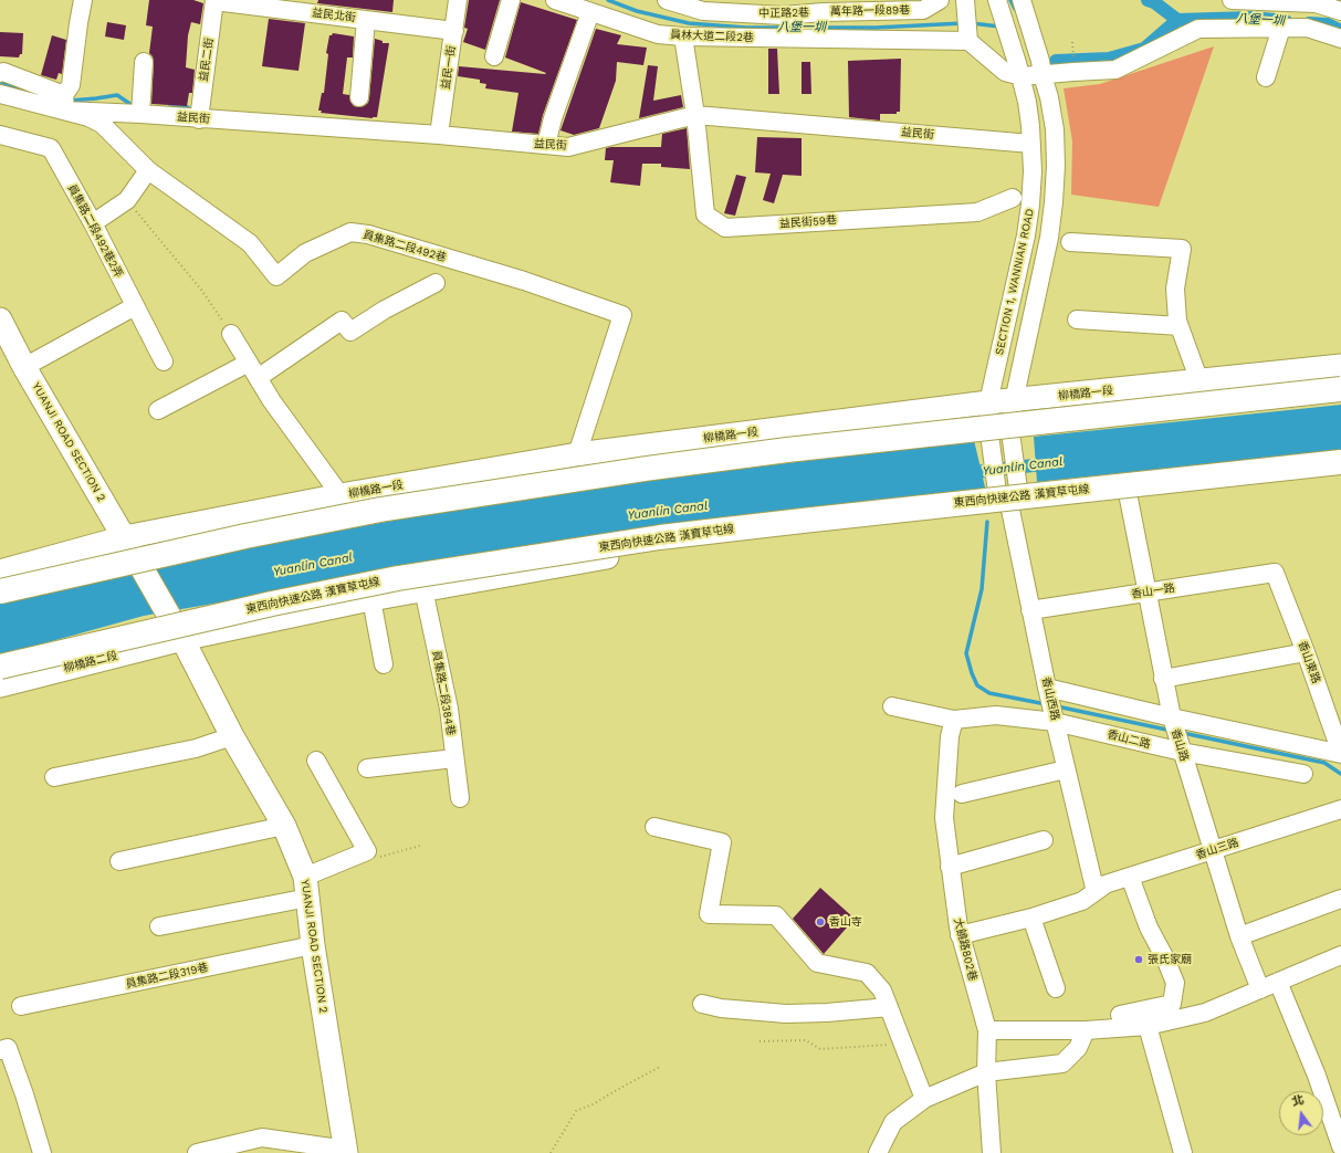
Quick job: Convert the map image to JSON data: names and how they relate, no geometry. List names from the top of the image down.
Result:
{
  "streets": {
    "highway": ["東西向快速公路 漢寶草屯線"],
    "main road": ["柳橋路一段", "YUANJI ROAD SECTION 2", "柳橋路二段"],
    "street": [
      "萬年路一段89巷",
      "中正路2巷",
      "益民北街",
      "員林大道二段2巷",
      "益民二街",
      "益民一街",
      "益民街",
      "益民街59巷",
      "員集路二段492巷2弄",
      "員集路二段492巷",
      "SECTION 1, WANNIAN ROAD",
      "香山一路",
      "香山東路",
      "員集路二段384巷",
      "香山西路",
      "香山二路",
      "香山路",
      "香山三路",
      "大饒路802巷",
      "員集路二段319巷"
    ]
  },
  "crossings": [
    ["萬年路一段89巷", "中正路2巷"],
    ["益民北街", "益民二街"],
    ["益民北街", "益民一街"],
    ["益民二街", "益民街"],
    ["益民一街", "益民街"],
    ["益民街", "益民街59巷"],
    ["益民街", "員集路二段492巷"],
    ["益民街", "SECTION 1, WANNIAN ROAD"],
    ["員集路二段492巷", "柳橋路一段"],
    ["SECTION 1, WANNIAN ROAD", "柳橋路一段"],
    ["SECTION 1, WANNIAN ROAD", "香山西路"],
    ["柳橋路一段", "YUANJI ROAD SECTION 2"],
    ["YUANJI ROAD SECTION 2", "柳橋路二段"],
    ["YUANJI ROAD SECTION 2", "員集路二段319巷"],
    ["香山一路", "香山東路"],
    ["香山一路", "香山西路"],
    ["香山一路", "香山路"],
    ["香山西路", "香山二路"],
    ["香山西路", "香山三路"],
    ["香山二路", "香山路"],
    ["香山二路", "大饒路802巷"],
    ["香山路", "香山三路"],
    ["香山三路", "大饒路802巷"]
  ],
  "water": ["八堡一圳", "Yuanlin Canal"],
  "places": ["香山寺", "張氏家廟"],
  "north": "top"
}
